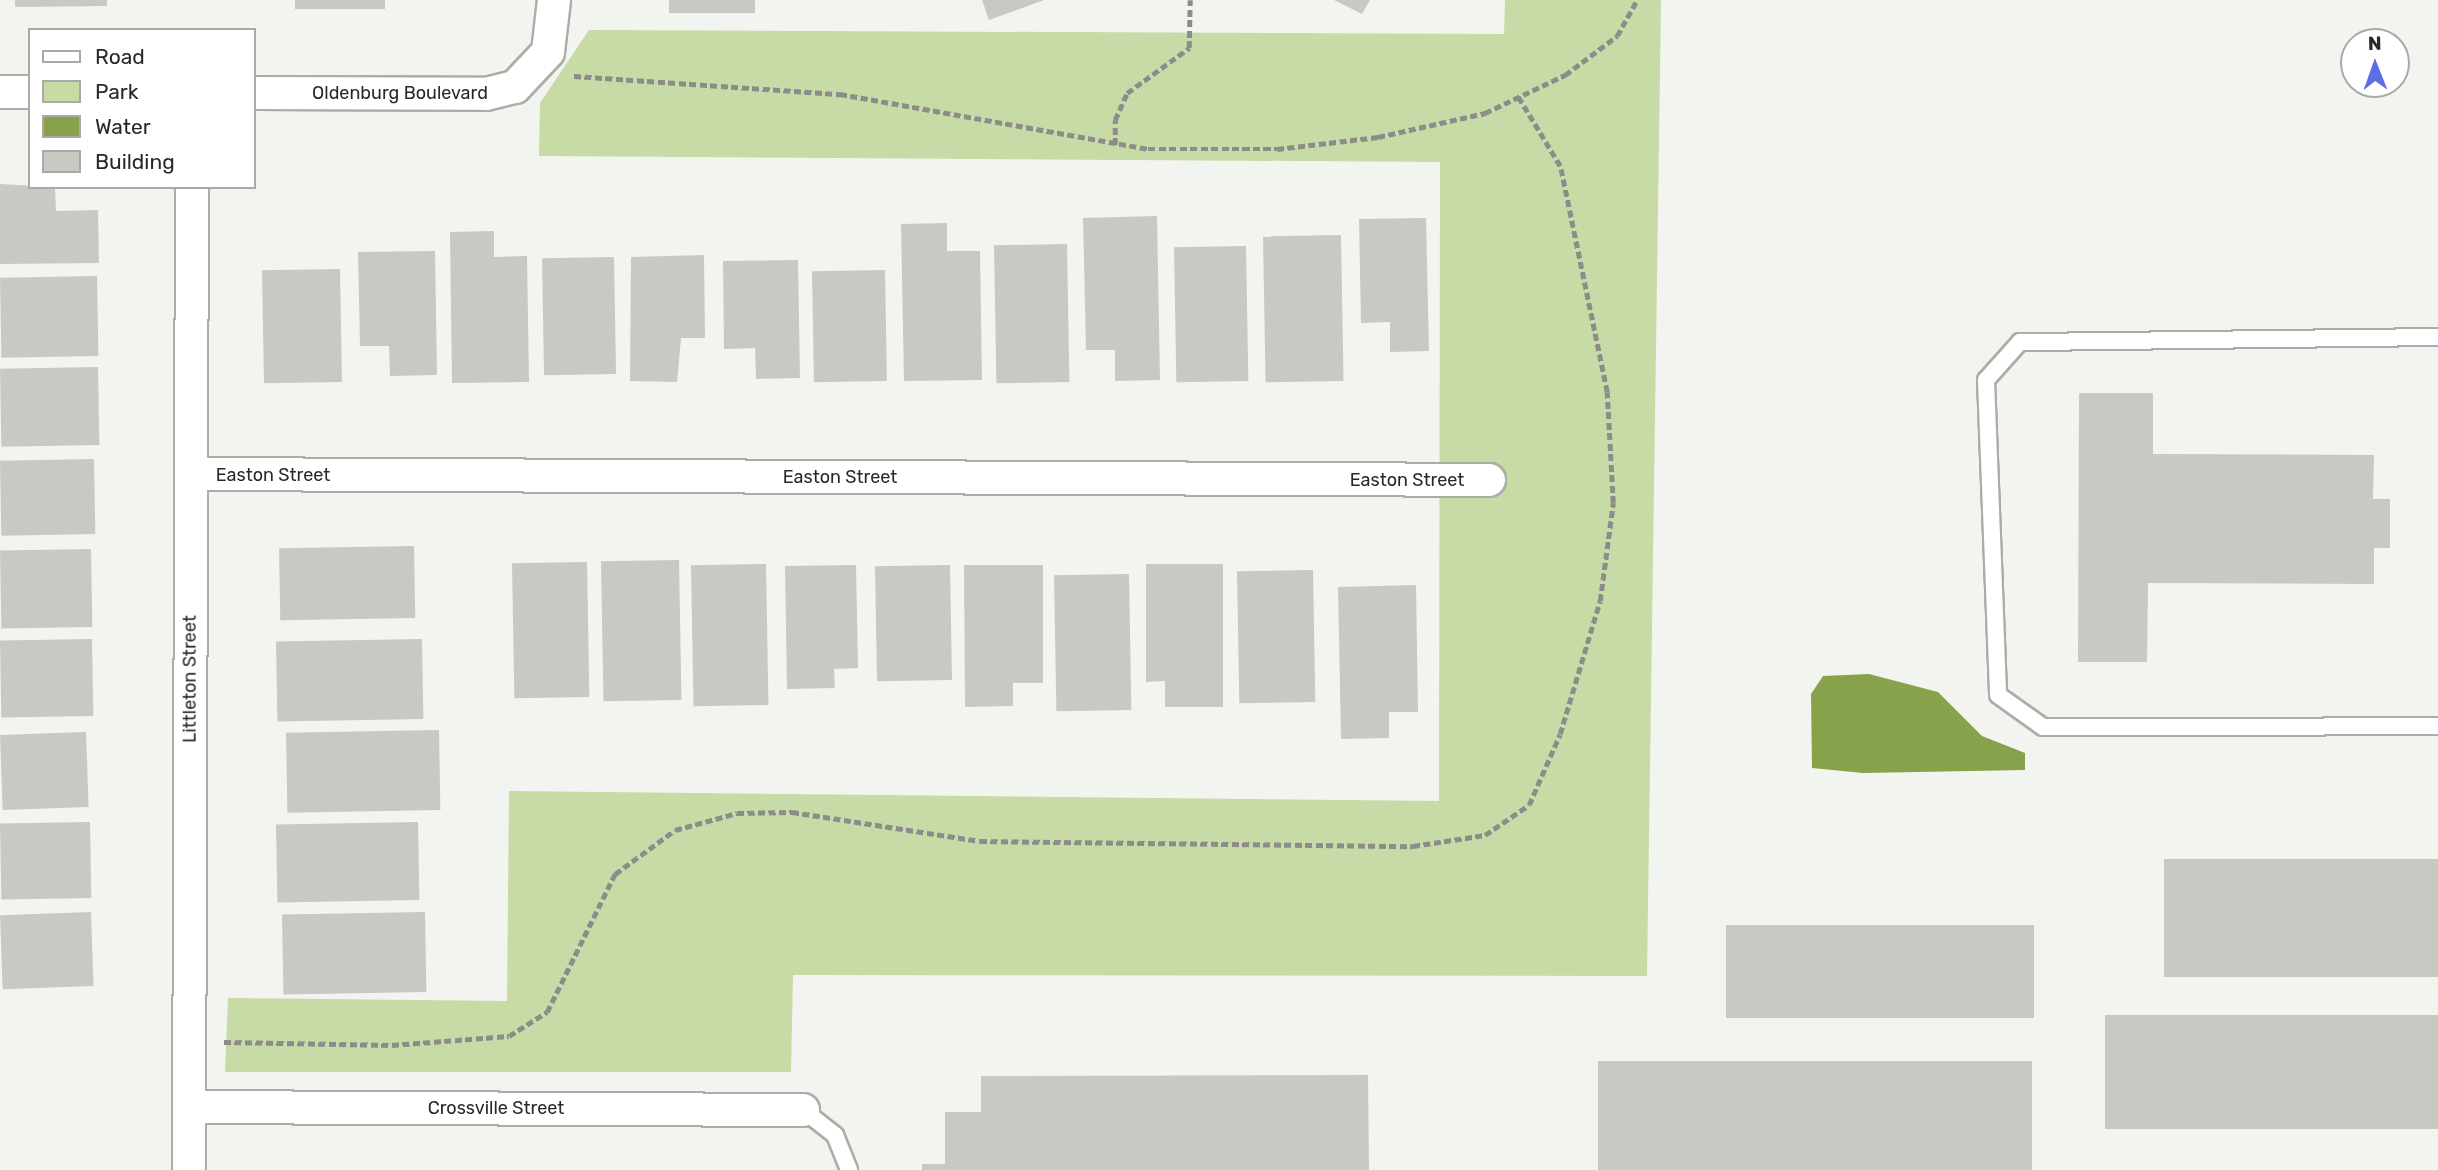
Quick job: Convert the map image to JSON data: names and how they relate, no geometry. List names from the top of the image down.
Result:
{
  "streets": {
    "street": [
      "Oldenburg Boulevard",
      "Easton Street",
      "Littleton Street",
      "Crossville Street"
    ]
  },
  "crossings": [
    ["Easton Street", "Littleton Street"],
    ["Littleton Street", "Crossville Street"]
  ],
  "legend": [
    "Road",
    "Park",
    "Water",
    "Building"
  ],
  "north": "top"
}
